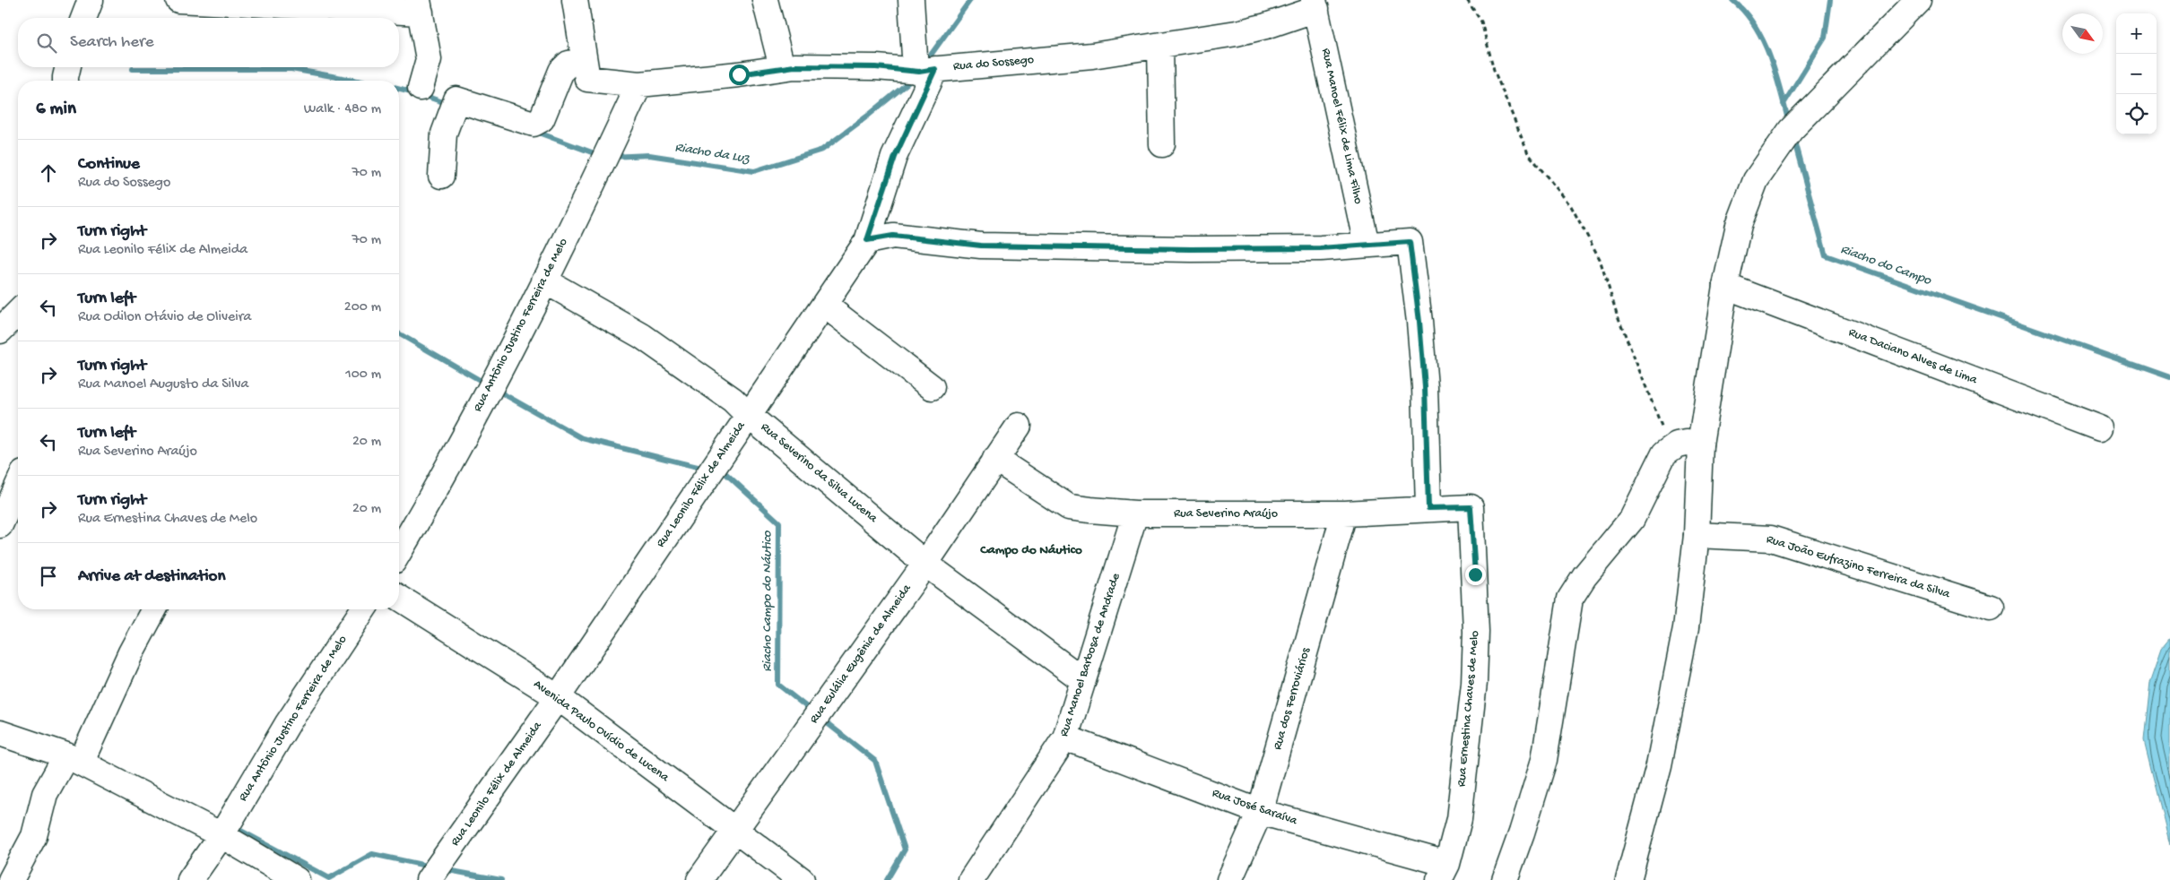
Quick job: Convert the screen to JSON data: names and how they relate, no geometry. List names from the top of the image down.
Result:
{
  "streets": {
    "street": [
      "Rua do Sossego",
      "Rua Manoel Félix de Lima Filho",
      "Rua Antônio Justino Ferreira de Melo",
      "Rua Daciano Alves de Lima",
      "Rua Severino da Silva Lucena",
      "Rua Leonilo Félix de Almeida",
      "Rua Severino Araújo",
      "Rua João Eufrazino Ferreira da Silva",
      "Rua Eulália Eugênia de Almeida",
      "Rua Manoel Barbosa de Andrade",
      "Rua dos Ferroviários",
      "Rua Ernestina Chaves de Melo",
      "Avenida Paulo Ovídio de Lucena",
      "Rua José Saraíva"
    ]
  },
  "crossings": [
    ["Rua do Sossego", "Rua Manoel Félix de Lima Filho"],
    ["Rua do Sossego", "Rua Antônio Justino Ferreira de Melo"],
    ["Rua do Sossego", "Rua Leonilo Félix de Almeida"],
    ["Rua Antônio Justino Ferreira de Melo", "Rua Severino da Silva Lucena"],
    ["Rua Severino da Silva Lucena", "Rua Leonilo Félix de Almeida"],
    ["Rua Severino da Silva Lucena", "Rua Eulália Eugênia de Almeida"],
    ["Rua Severino da Silva Lucena", "Rua Manoel Barbosa de Andrade"],
    ["Rua Leonilo Félix de Almeida", "Avenida Paulo Ovídio de Lucena"],
    ["Rua Severino Araújo", "Rua Eulália Eugênia de Almeida"],
    ["Rua Severino Araújo", "Rua Manoel Barbosa de Andrade"],
    ["Rua Severino Araújo", "Rua dos Ferroviários"],
    ["Rua Severino Araújo", "Rua Ernestina Chaves de Melo"],
    ["Rua Eulália Eugênia de Almeida", "Avenida Paulo Ovídio de Lucena"],
    ["Rua Manoel Barbosa de Andrade", "Rua José Saraíva"],
    ["Rua dos Ferroviários", "Rua José Saraíva"],
    ["Rua Ernestina Chaves de Melo", "Rua José Saraíva"]
  ],
  "districts": ["Campo do Náutico"],
  "water": ["Riacho da Luz", "Riacho do Campo", "Riacho Campo do Náutico"],
  "north": "bottom right",
  "page": {
    "map_buttons": ["+", "−"],
    "search": "Search here",
    "heading": ["6 min", "Walk · 480 m"],
    "list": [
      ["Continue", "Rua do Sossego", "70 m"],
      ["Turn right", "Rua Leonilo Félix de Almeida", "70 m"],
      ["Turn left", "Rua Odilon Otávio de Oliveira", "200 m"],
      ["Turn right", "Rua Manoel Augusto da Silva", "100 m"],
      ["Turn left", "Rua Severino Araújo", "20 m"],
      ["Turn right", "Rua Ernestina Chaves de Melo", "20 m"],
      "Arrive at destination"
    ]
  }
}
